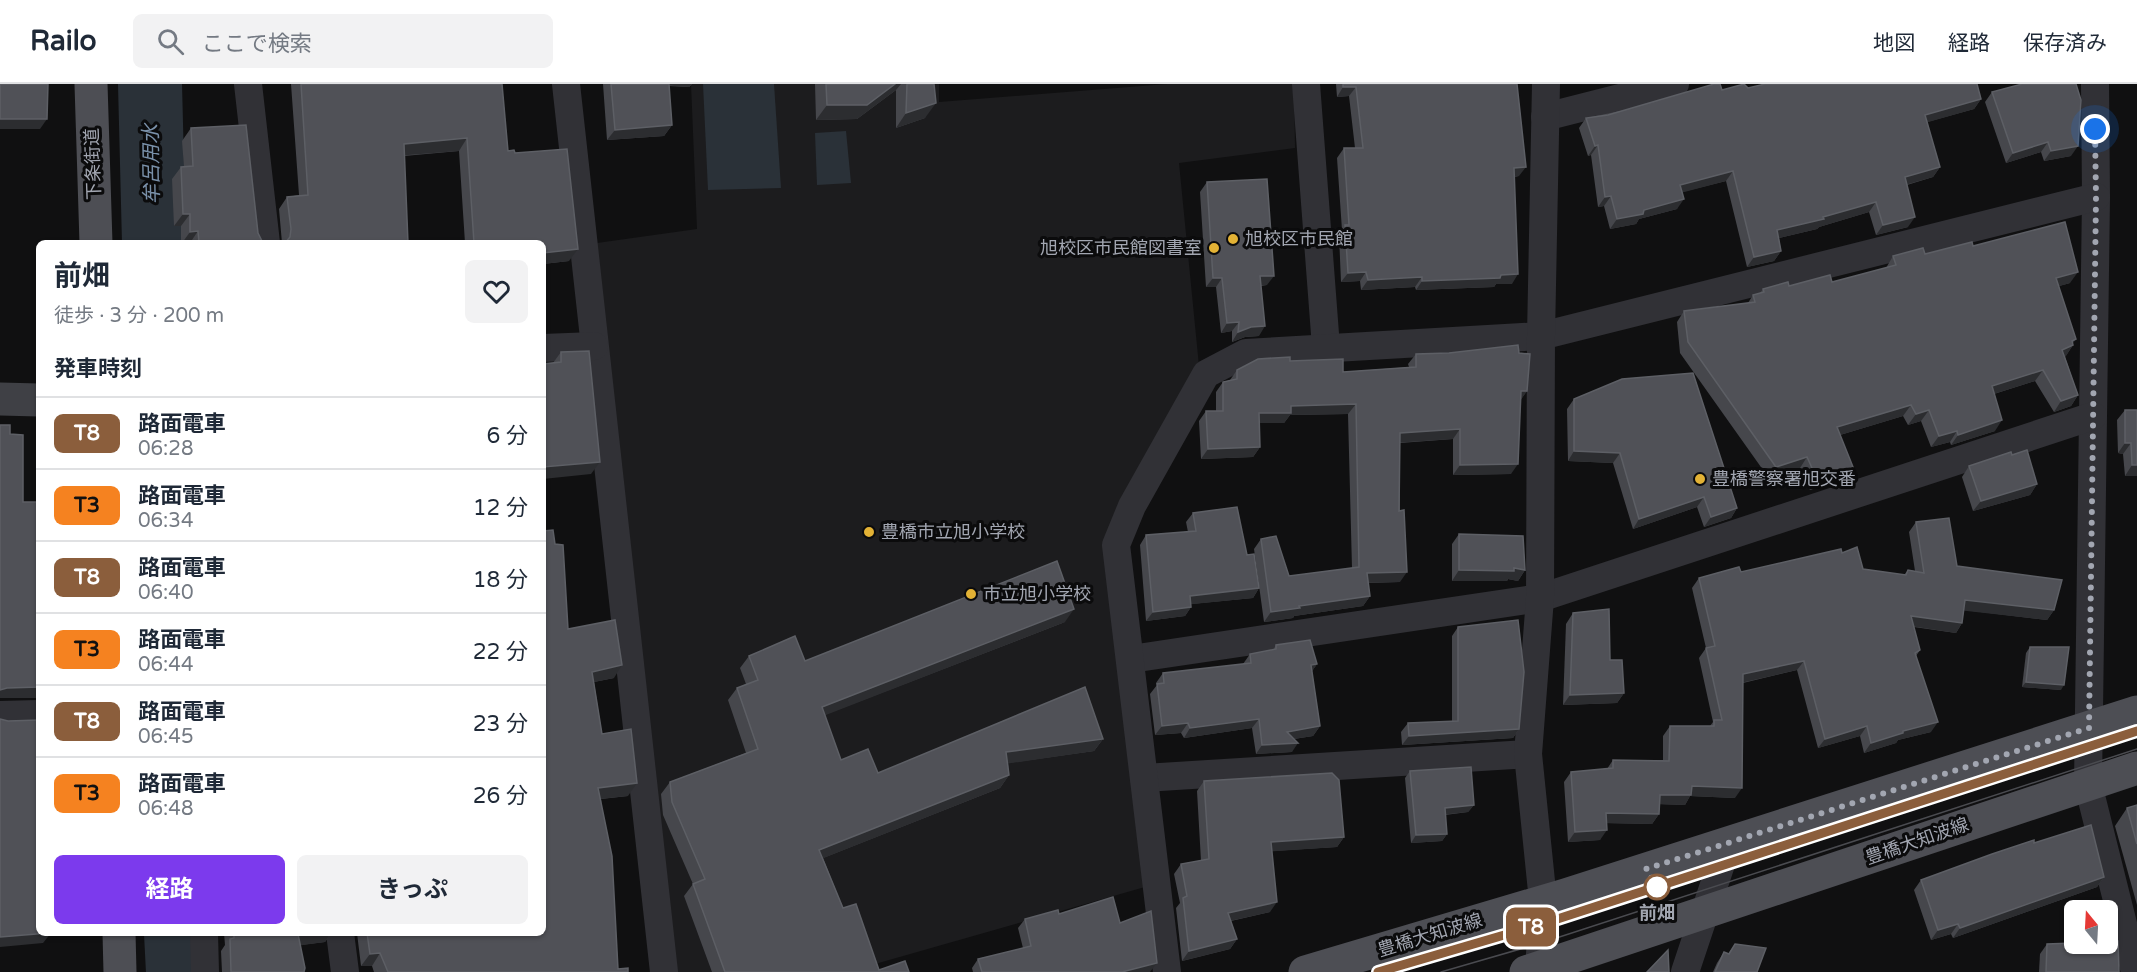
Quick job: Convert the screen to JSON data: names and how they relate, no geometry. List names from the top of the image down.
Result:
{
  "streets": {
    "main road": ["下条街道", "豊橋大知波線"]
  },
  "water": ["牟呂用水"],
  "places": [
    "旭校区市民館",
    "旭校区市民館図書室",
    "豊橋警察署旭交番",
    "豊橋市立旭小学校",
    "市立旭小学校",
    "前畑"
  ],
  "lines": ["tram line T8"],
  "north": "top",
  "page": {
    "header": "Railo",
    "search": "ここで検索",
    "nav": ["地図", "経路", "保存済み"],
    "on_map": "T8",
    "heading": [
      ["前畑", "徒歩 · 3 分 · 200 m"],
      "発車時刻"
    ],
    "list": [
      {
        "mark": "T8",
        "name": "路面電車",
        "note": "06:28",
        "value": "6 分"
      },
      {
        "mark": "T3",
        "name": "路面電車",
        "note": "06:34",
        "value": "12 分"
      },
      {
        "mark": "T8",
        "name": "路面電車",
        "note": "06:40",
        "value": "18 分"
      },
      {
        "mark": "T3",
        "name": "路面電車",
        "note": "06:44",
        "value": "22 分"
      },
      {
        "mark": "T8",
        "name": "路面電車",
        "note": "06:45",
        "value": "23 分"
      },
      {
        "mark": "T3",
        "name": "路面電車",
        "note": "06:48",
        "value": "26 分"
      }
    ],
    "buttons": ["経路", "きっぷ"]
  }
}
